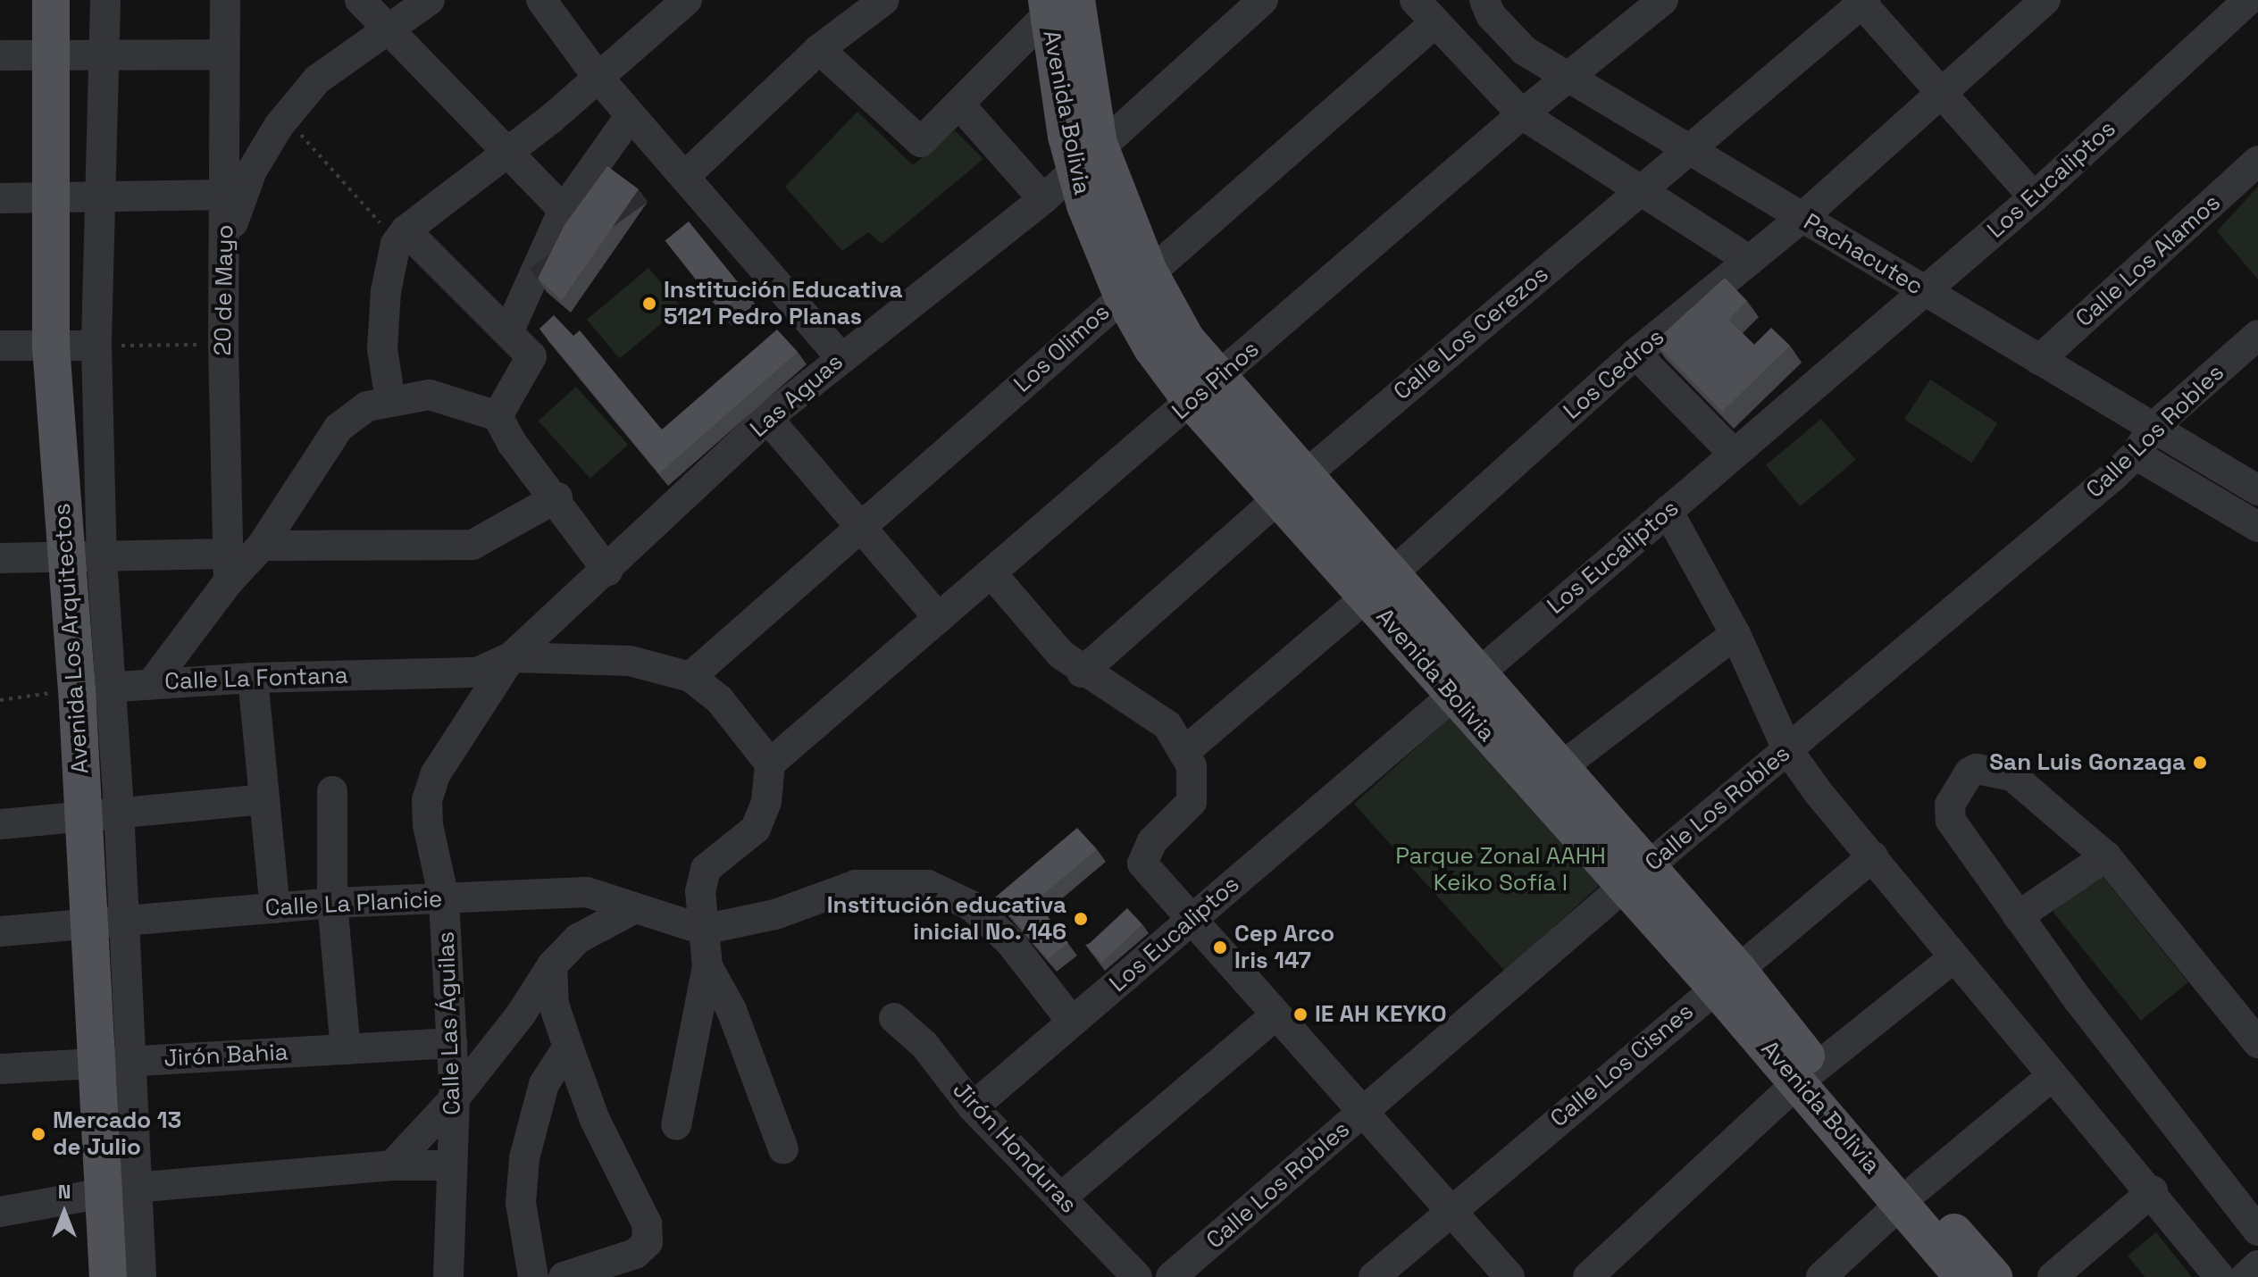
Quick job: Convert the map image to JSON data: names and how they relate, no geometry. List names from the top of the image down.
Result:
{
  "streets": {
    "main road": ["Avenida Bolivia", "Avenida Los Arquitectos"],
    "street": [
      "Los Eucaliptos",
      "Pachacutec",
      "Calle Los Alamos",
      "20 de Mayo",
      "Calle Los Cerezos",
      "Los Olimos",
      "Los Cedros",
      "Los Pinos",
      "Las Aguas",
      "Calle Los Robles",
      "Calle La Fontana",
      "Calle La Planicie",
      "Calle Las Águilas",
      "Jirón Bahia",
      "Calle Los Cisnes",
      "Jirón Honduras"
    ]
  },
  "crossings": [
    ["Avenida Bolivia", "Los Eucaliptos"],
    ["Avenida Bolivia", "Calle Los Cerezos"],
    ["Avenida Bolivia", "Los Olimos"],
    ["Avenida Bolivia", "Los Cedros"],
    ["Avenida Bolivia", "Los Pinos"],
    ["Avenida Bolivia", "Las Aguas"],
    ["Avenida Bolivia", "Calle Los Robles"],
    ["Avenida Bolivia", "Calle Los Cisnes"],
    ["Los Eucaliptos", "Pachacutec"],
    ["Los Eucaliptos", "Jirón Honduras"],
    ["Pachacutec", "Calle Los Alamos"],
    ["Pachacutec", "Calle Los Cerezos"],
    ["Pachacutec", "Los Cedros"],
    ["Pachacutec", "Los Pinos"],
    ["Pachacutec", "Calle Los Robles"],
    ["Las Aguas", "Calle La Fontana"],
    ["Las Aguas", "Calle Las Águilas"],
    ["Avenida Los Arquitectos", "Calle La Fontana"],
    ["Avenida Los Arquitectos", "Calle La Planicie"],
    ["Avenida Los Arquitectos", "Jirón Bahia"],
    ["Calle La Planicie", "Calle Las Águilas"],
    ["Calle Las Águilas", "Jirón Bahia"]
  ],
  "parks": ["Parque Zonal AAHH Keiko Sofía I"],
  "places": [
    "Institución Educativa 5121 Pedro Planas",
    "San Luis Gonzaga",
    "Institución educativa inicial No. 146",
    "Cep Arco Iris 147",
    "IE AH KEYKO",
    "Mercado 13 de Julio"
  ],
  "north": "top"
}
